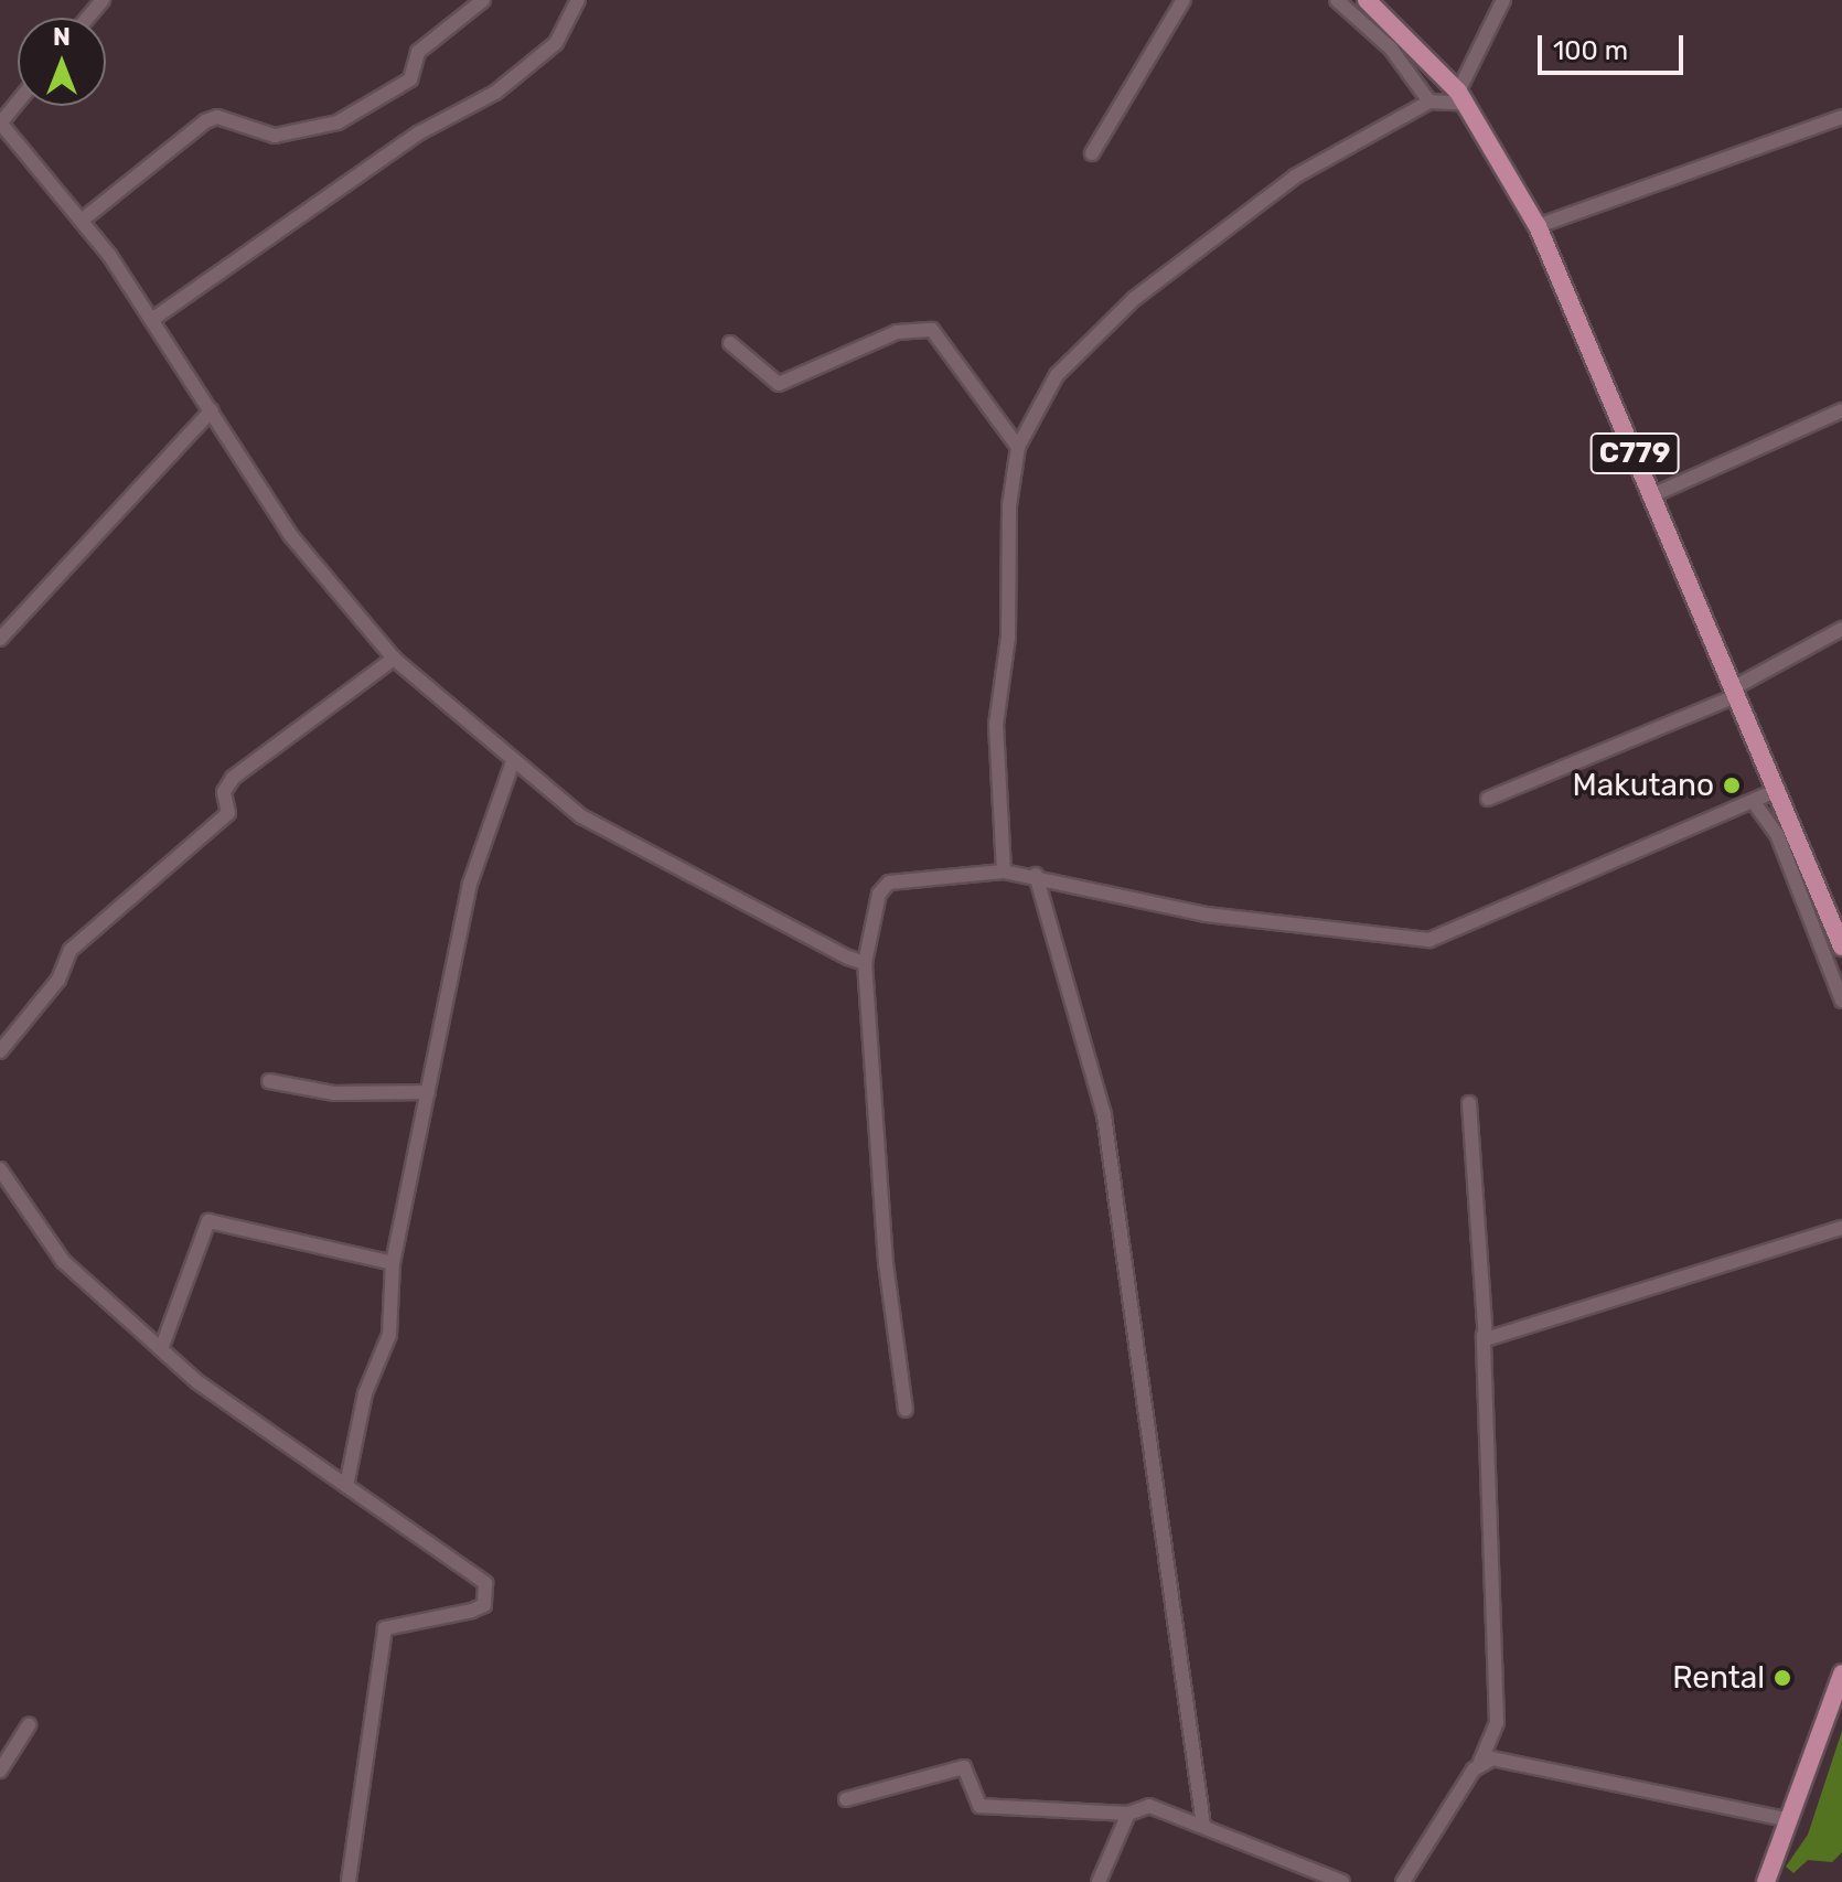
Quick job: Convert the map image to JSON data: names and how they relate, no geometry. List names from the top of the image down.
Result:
{
  "streets": {
    "main road": ["C779"]
  },
  "places": ["Makutano", "Rental"],
  "scale_bar": "100 m",
  "north": "top"
}
